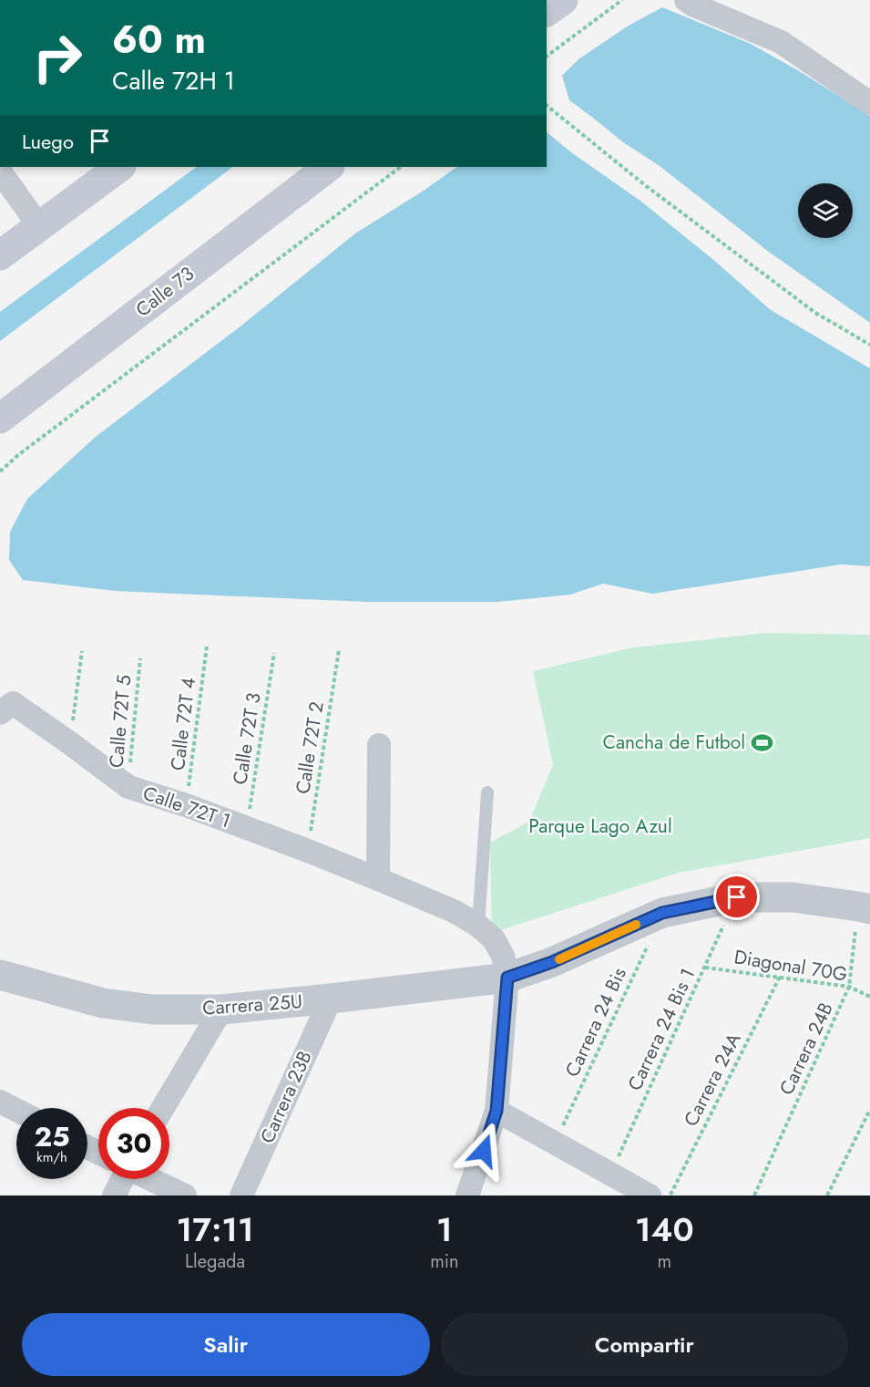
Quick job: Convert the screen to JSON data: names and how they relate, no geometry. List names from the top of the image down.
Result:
{
  "streets": {
    "main road": ["Calle 73"],
    "street": ["Calle 72T 1", "Carrera 25U", "Carrera 23B"],
    "path": [
      "Calle 72T 5",
      "Calle 72T 4",
      "Calle 72T 3",
      "Calle 72T 2",
      "Diagonal 70G",
      "Carrera 24 Bis",
      "Carrera 24 Bis 1",
      "Carrera 24B",
      "Carrera 24A"
    ]
  },
  "crossings": [
    ["Calle 72T 5", "Calle 72T 1"],
    ["Calle 72T 4", "Calle 72T 1"],
    ["Calle 72T 3", "Calle 72T 1"],
    ["Calle 72T 2", "Calle 72T 1"],
    ["Calle 72T 1", "Carrera 25U"],
    ["Diagonal 70G", "Carrera 24 Bis 1"],
    ["Diagonal 70G", "Carrera 24B"],
    ["Diagonal 70G", "Carrera 24A"],
    ["Carrera 25U", "Carrera 24 Bis"],
    ["Carrera 25U", "Carrera 24 Bis 1"],
    ["Carrera 25U", "Carrera 24B"],
    ["Carrera 25U", "Carrera 23B"]
  ],
  "parks": ["Parque Lago Azul"],
  "places": {
    "sports": ["Cancha de Futbol"]
  },
  "page": {
    "turn": ["60 m", "Calle 72H 1"],
    "then": "Luego",
    "speed": "25 km/h",
    "limit": "30",
    "eta": [
      "17:11",
      "Llegada",
      "1",
      "min",
      "140",
      "m"
    ],
    "buttons": ["Salir", "Compartir"]
  }
}
